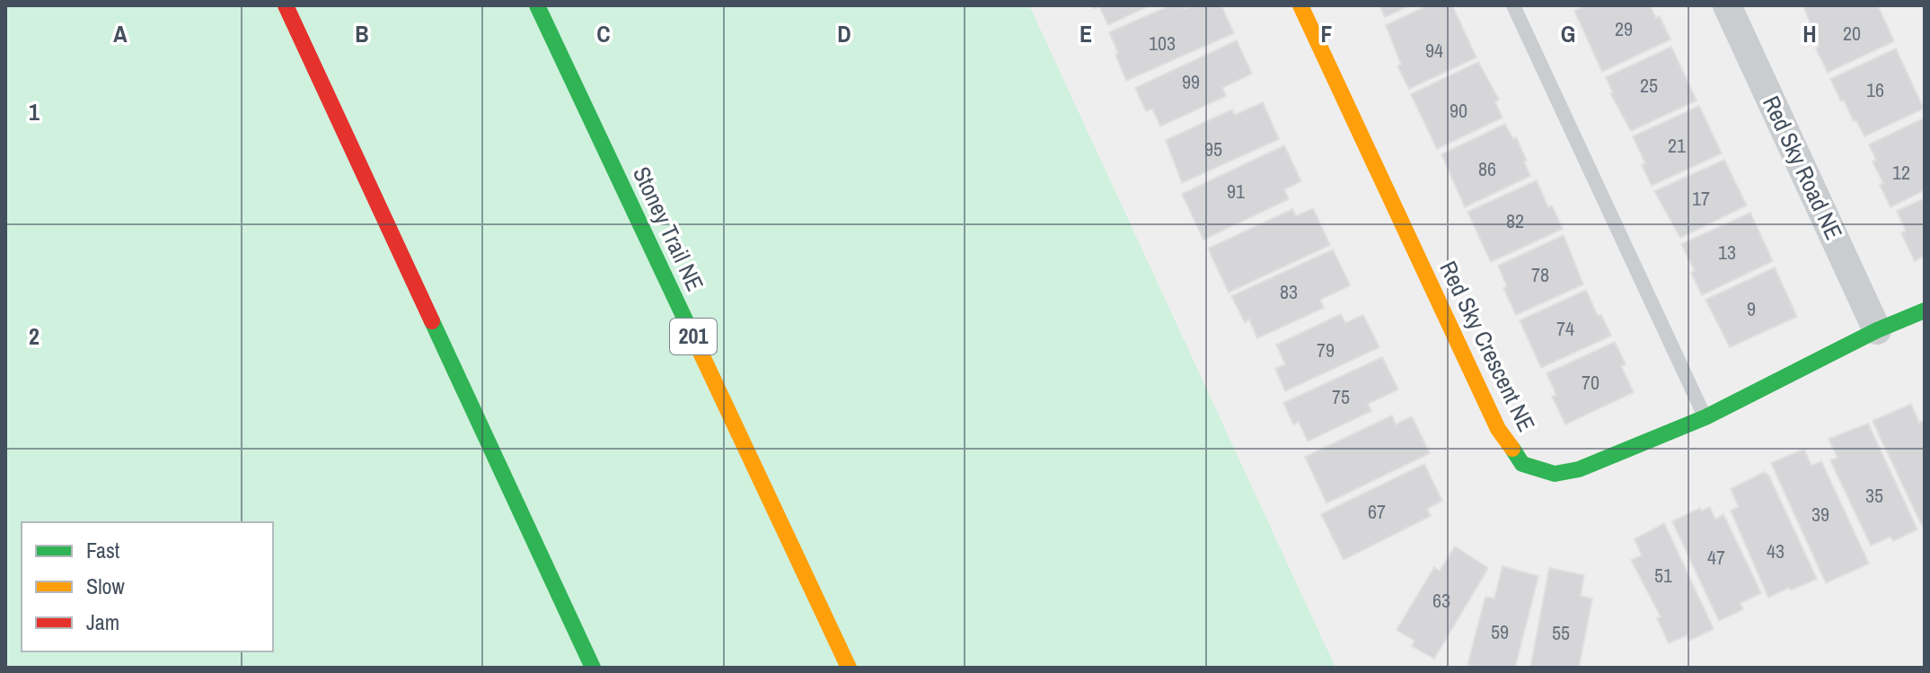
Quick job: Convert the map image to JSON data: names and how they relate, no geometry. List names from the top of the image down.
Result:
{
  "streets": {
    "main road": ["Stoney Trail NE", "201", "Red Sky Crescent NE"],
    "street": ["Red Sky Road NE"]
  },
  "crossings": [
    ["Red Sky Road NE", "Red Sky Crescent NE"]
  ],
  "house_numbers": [
    "29",
    "20",
    "103",
    "94",
    "99",
    "25",
    "16",
    "90",
    "21",
    "95",
    "86",
    "12",
    "91",
    "17",
    "82",
    "13",
    "78",
    "83",
    "9",
    "74",
    "79",
    "70",
    "75",
    "35",
    "67",
    "39",
    "43",
    "47",
    "51",
    "63",
    "59",
    "55"
  ],
  "legend": ["Fast", "Slow", "Jam"],
  "grid": {
    "columns": [
      "A",
      "B",
      "C",
      "D",
      "E",
      "F",
      "G",
      "H"
    ],
    "rows": ["1", "2"]
  }
}
